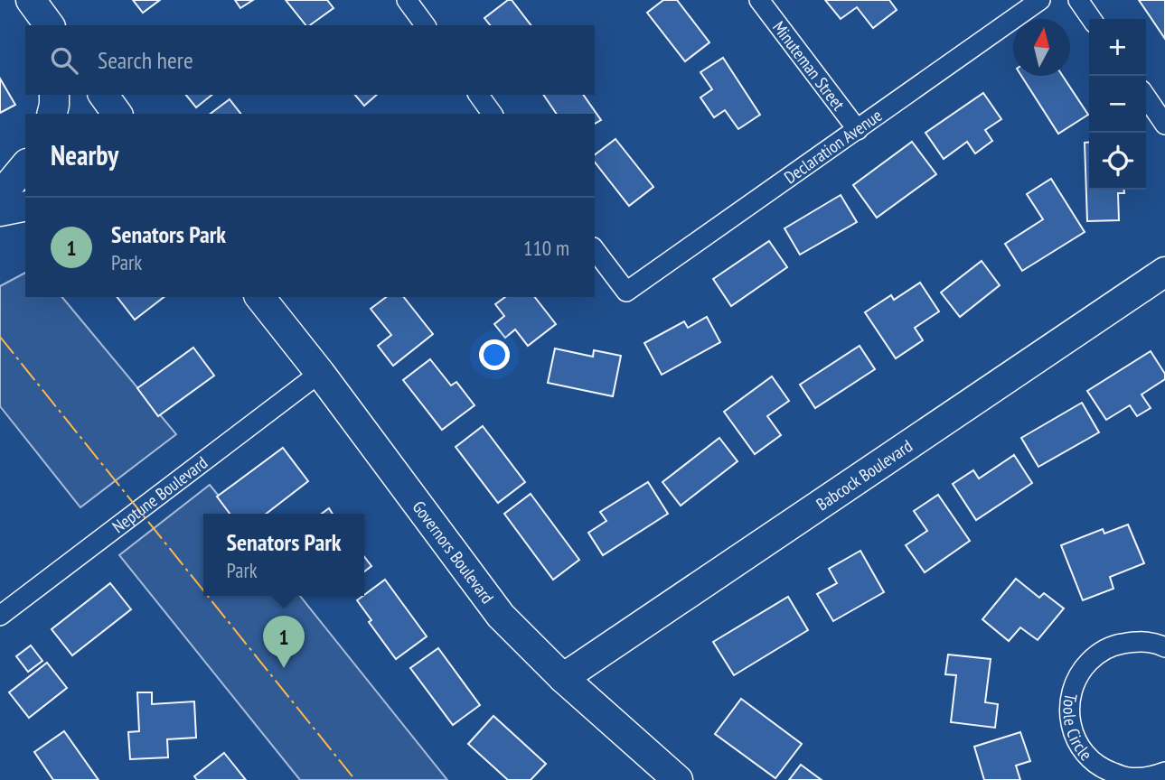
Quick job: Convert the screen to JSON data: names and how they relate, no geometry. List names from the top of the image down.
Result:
{
  "streets": {
    "main road": ["Babcock Boulevard", "Governors Boulevard"],
    "street": [
      "Minuteman Street",
      "Declaration Avenue",
      "Neptune Boulevard",
      "Toole Circle"
    ]
  },
  "crossings": [
    ["Minuteman Street", "Declaration Avenue"],
    ["Babcock Boulevard", "Governors Boulevard"],
    ["Neptune Boulevard", "Governors Boulevard"]
  ],
  "north": "top",
  "page": {
    "map_buttons": ["+", "−"],
    "search": "Search here",
    "heading": "Nearby",
    "list": [
      {
        "mark": "1",
        "name": "Senators Park",
        "note": "Park",
        "value": "110 m"
      }
    ],
    "popup": ["Senators Park", "Park"],
    "pins": "1"
  }
}
